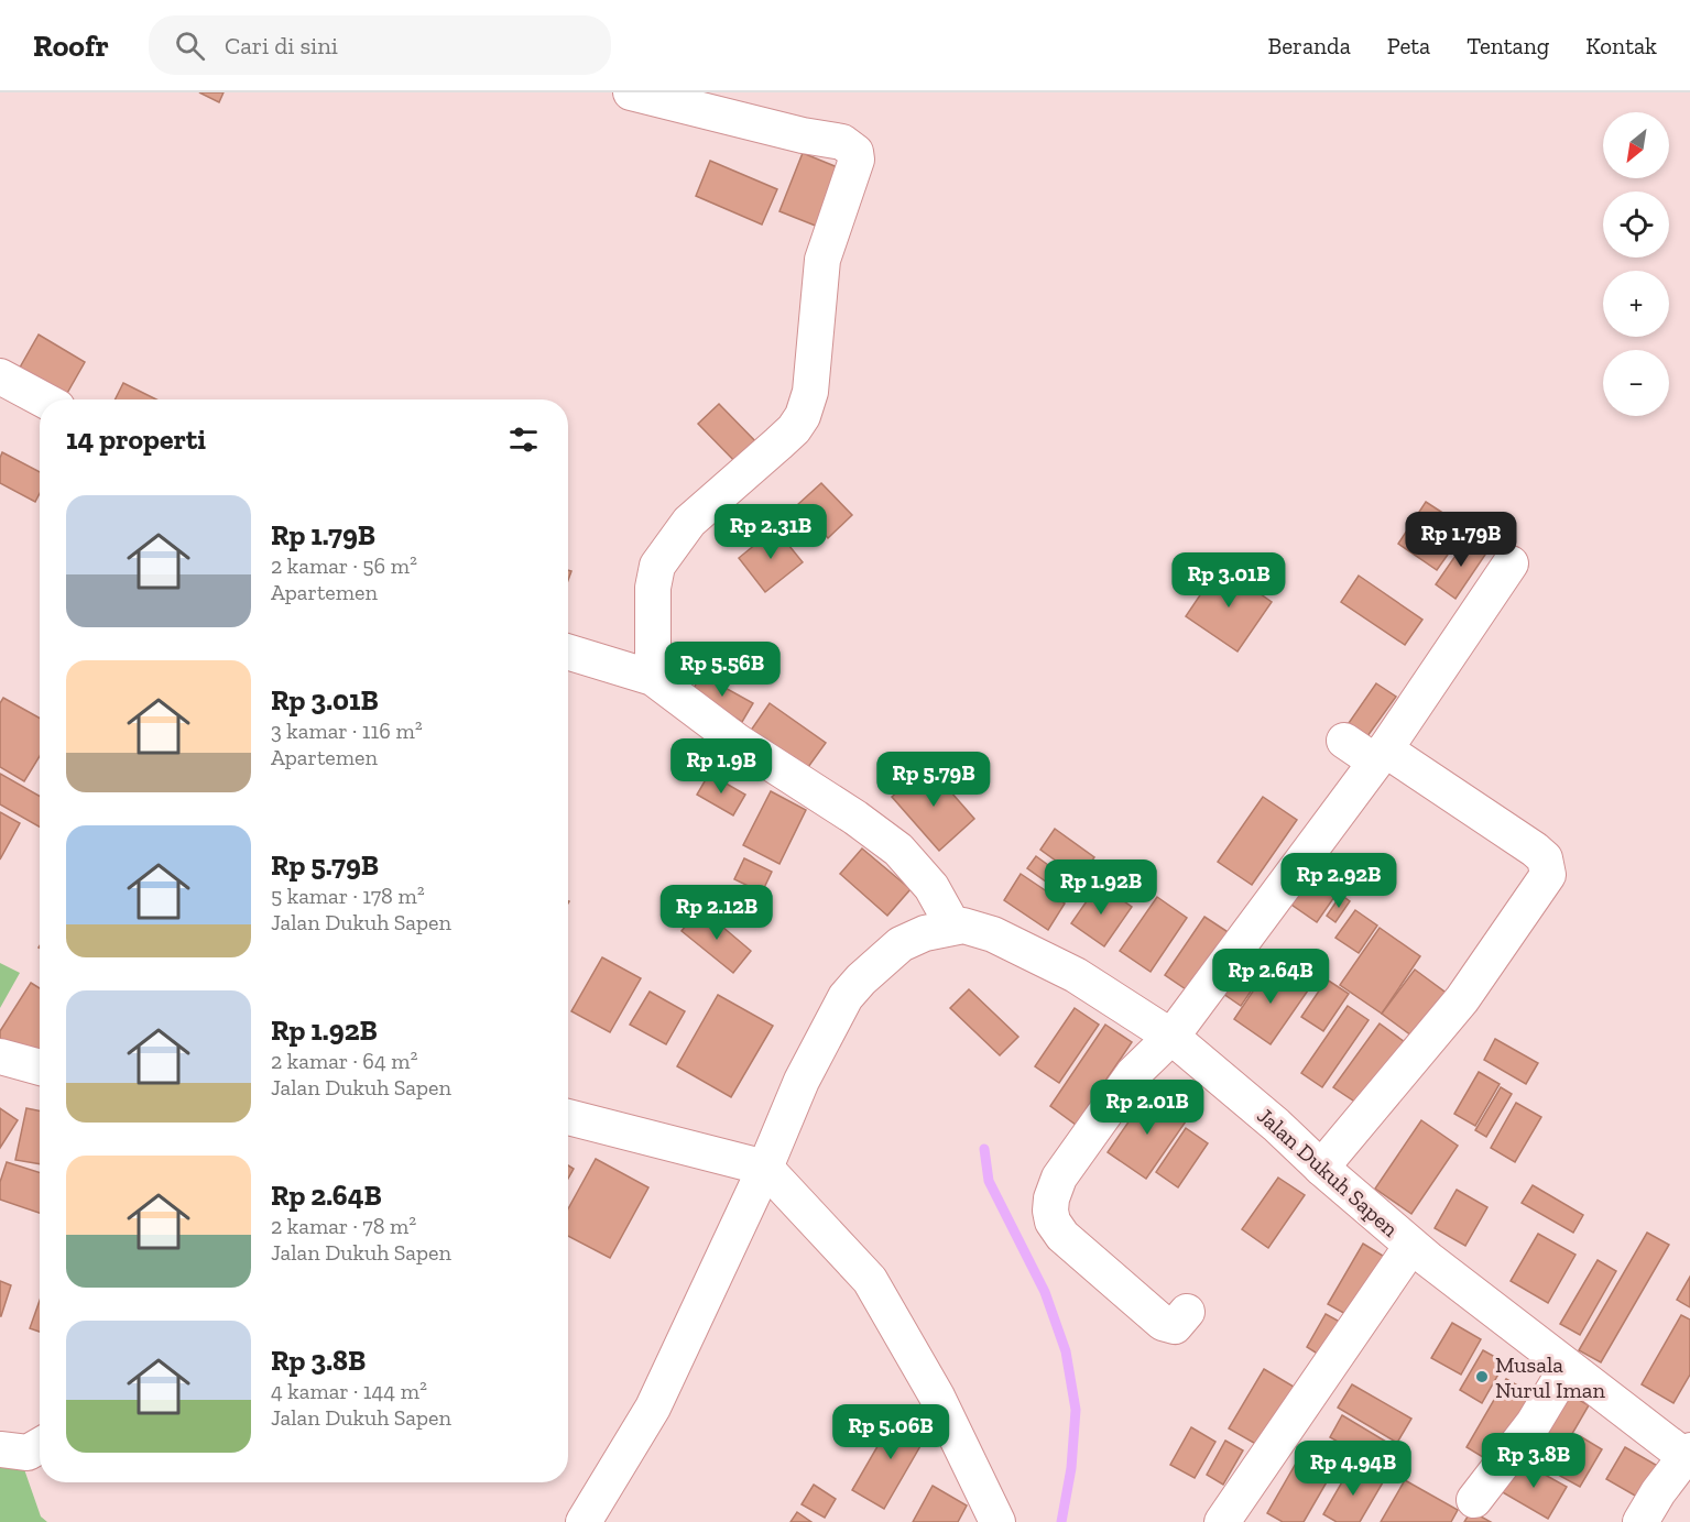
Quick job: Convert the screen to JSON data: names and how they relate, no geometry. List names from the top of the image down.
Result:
{
  "streets": {
    "street": ["Jalan Dukuh Sapen"]
  },
  "places": ["Musala Nurul Iman"],
  "north": "bottom left",
  "page": {
    "header": "Roofr",
    "search": "Cari di sini",
    "nav": [
      "Beranda",
      "Peta",
      "Tentang",
      "Kontak"
    ],
    "map_buttons": ["+", "−"],
    "heading": "14 properti",
    "list": [
      {
        "name": "Rp 1.79B",
        "note": "2 kamar · 56 m² · Apartemen"
      },
      {
        "name": "Rp 3.01B",
        "note": "3 kamar · 116 m² · Apartemen"
      },
      {
        "name": "Rp 5.79B",
        "note": "5 kamar · 178 m² · Jalan Dukuh Sapen"
      },
      {
        "name": "Rp 1.92B",
        "note": "2 kamar · 64 m² · Jalan Dukuh Sapen"
      },
      {
        "name": "Rp 2.64B",
        "note": "2 kamar · 78 m² · Jalan Dukuh Sapen"
      },
      {
        "name": "Rp 3.8B",
        "note": "4 kamar · 144 m² · Jalan Dukuh Sapen"
      }
    ],
    "price": [
      "Rp 2.31B",
      "Rp 1.79B",
      "Rp 3.01B",
      "Rp 5.56B",
      "Rp 1.9B",
      "Rp 5.79B",
      "Rp 2.92B",
      "Rp 1.92B",
      "Rp 2.12B",
      "Rp 2.64B",
      "Rp 2.01B",
      "Rp 5.06B",
      "Rp 3.8B",
      "Rp 4.94B"
    ]
  }
}
